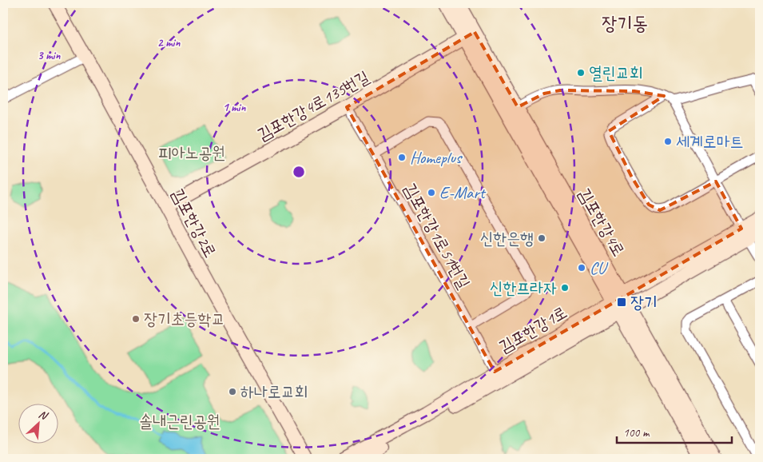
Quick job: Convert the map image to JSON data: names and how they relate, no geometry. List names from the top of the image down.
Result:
{
  "streets": {
    "street": [
      "김포한강4로135번길",
      "김포한강4로",
      "김포한강2로",
      "김포한강1로51번길",
      "김포한강1로"
    ]
  },
  "crossings": [
    ["김포한강4로135번길", "김포한강4로"],
    ["김포한강4로135번길", "김포한강2로"],
    ["김포한강4로135번길", "김포한강1로51번길"],
    ["김포한강4로", "김포한강1로"],
    ["김포한강1로51번길", "김포한강1로"]
  ],
  "districts": ["장기동"],
  "parks": ["피아노공원", "솔내근린공원"],
  "places": {
    "other": [
      "열린교회",
      "세계로마트",
      "Homeplus",
      "E-Mart",
      "신한은행",
      "CU",
      "신한프라자",
      "장기초등학교",
      "하나로교회"
    ],
    "transit": ["장기"]
  },
  "scale_bar": "100 m",
  "north": "top right",
  "rings": ["2 min", "3 min", "1 min"]
}
